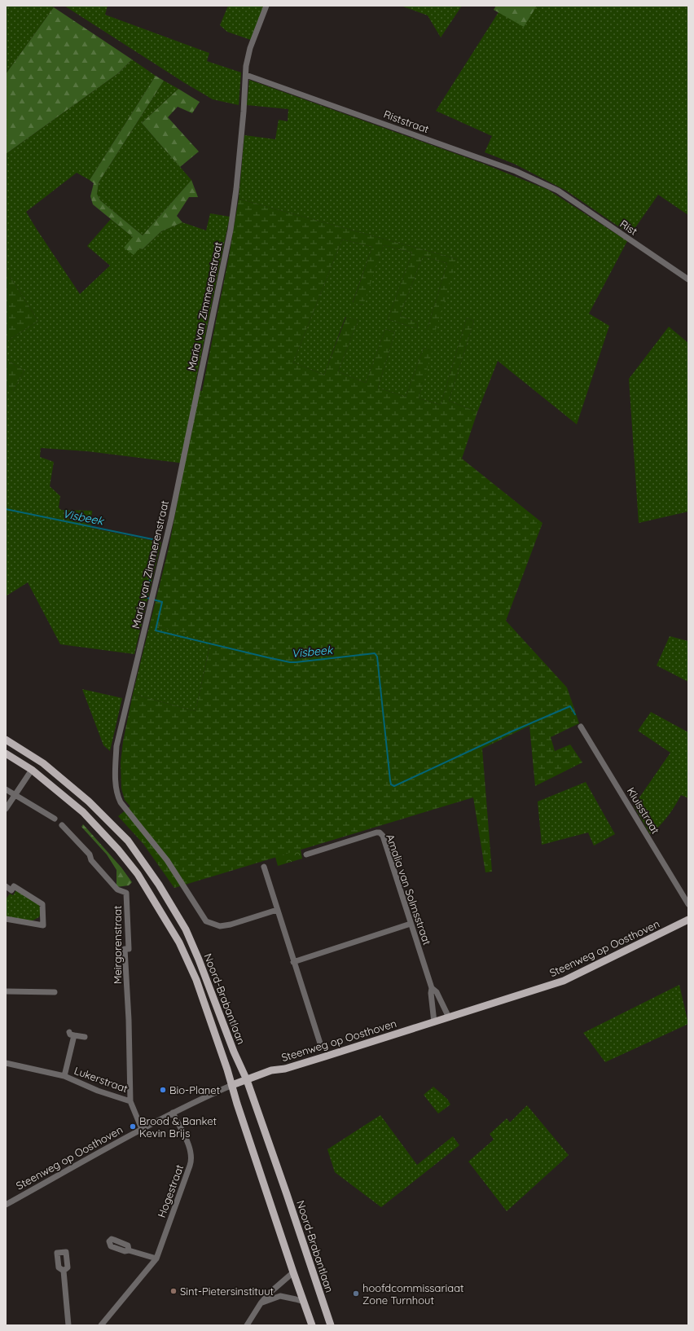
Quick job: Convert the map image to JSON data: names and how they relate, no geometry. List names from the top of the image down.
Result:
{
  "streets": {
    "main road": ["Steenweg op Oosthoven", "Noord-Brabantlaan"],
    "street": [
      "Riststraat",
      "Rist",
      "Maria van Zimmerenstraat",
      "Kluisstraat",
      "Amalia van Solmsstraat",
      "Meirgorenstraat",
      "Lukerstraat",
      "Hogestraat"
    ]
  },
  "crossings": [
    ["Riststraat", "Rist"],
    ["Riststraat", "Maria van Zimmerenstraat"],
    ["Amalia van Solmsstraat", "Steenweg op Oosthoven"],
    ["Meirgorenstraat", "Steenweg op Oosthoven"],
    ["Meirgorenstraat", "Lukerstraat"],
    ["Steenweg op Oosthoven", "Noord-Brabantlaan"],
    ["Steenweg op Oosthoven", "Hogestraat"]
  ],
  "water": ["Visbeek"],
  "places": [
    "Bio-Planet",
    "Brood & Banket Kevin Brijs",
    "Sint-Pietersinstituut",
    "hoofdcommissariaat Zone Turnhout"
  ]
}
